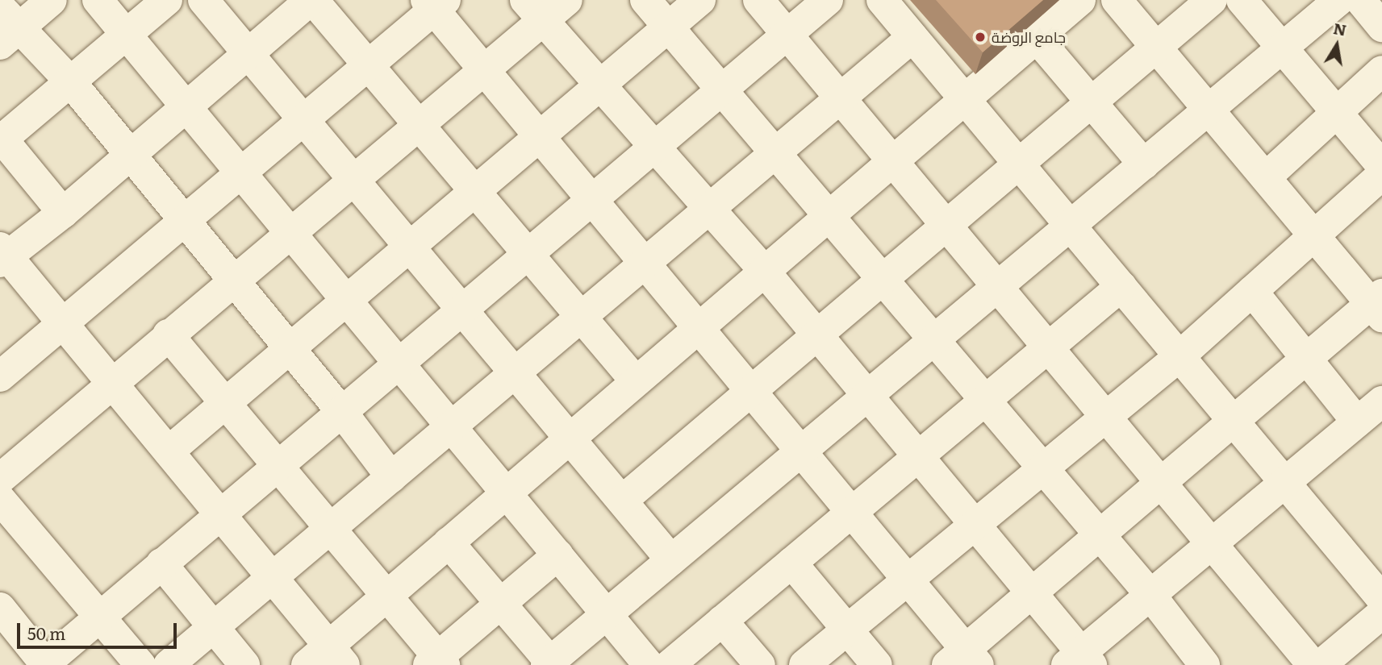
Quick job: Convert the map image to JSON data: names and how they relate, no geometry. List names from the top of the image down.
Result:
{
  "places": ["جامع الروضة"],
  "scale_bar": "50 m",
  "north": "top"
}
